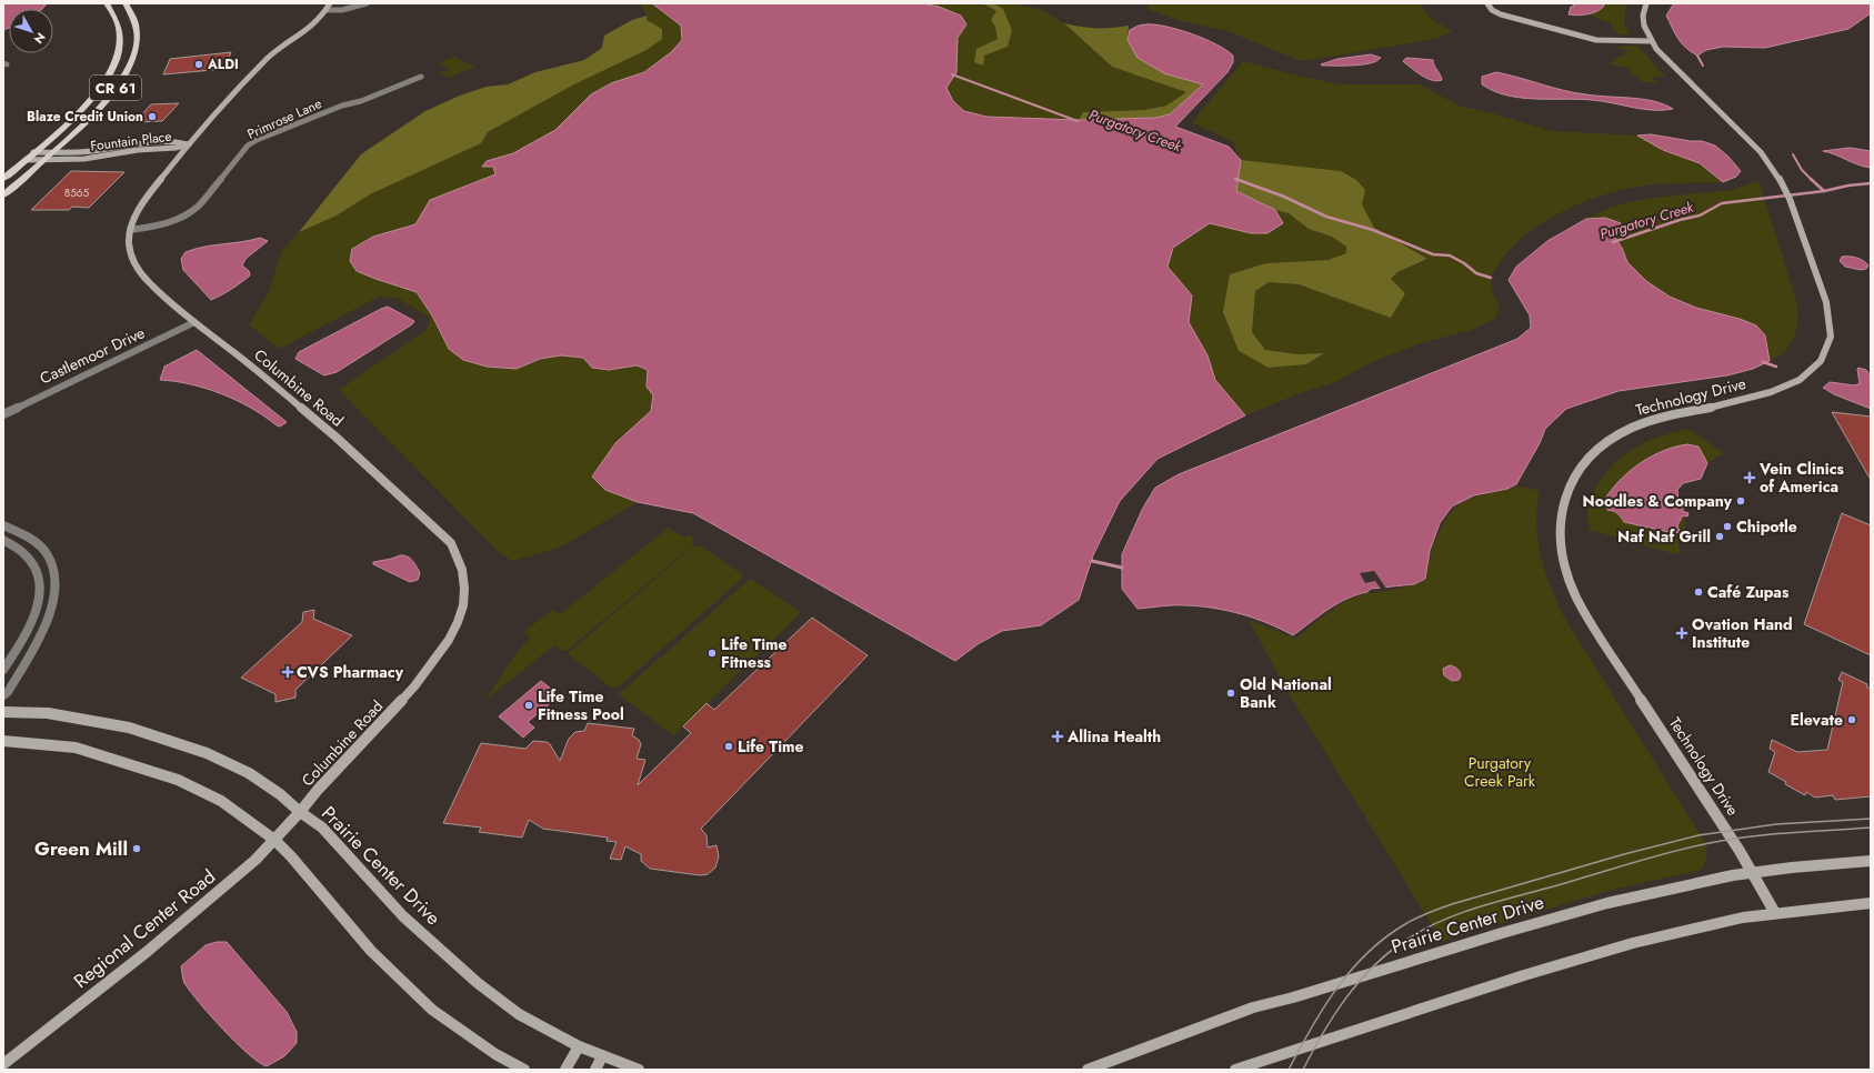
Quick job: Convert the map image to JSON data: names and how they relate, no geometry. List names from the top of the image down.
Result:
{
  "streets": {
    "main road": ["CR 61"],
    "street": [
      "Primrose Lane",
      "Fountain Place",
      "Castlemoor Drive",
      "Columbine Road",
      "Technology Drive",
      "Prairie Center Drive",
      "Regional Center Road"
    ]
  },
  "crossings": [
    ["CR 61", "Fountain Place"],
    ["Primrose Lane", "Columbine Road"],
    ["Fountain Place", "Columbine Road"],
    ["Castlemoor Drive", "Columbine Road"],
    ["Columbine Road", "Prairie Center Drive"],
    ["Columbine Road", "Regional Center Road"],
    ["Technology Drive", "Prairie Center Drive"],
    ["Prairie Center Drive", "Regional Center Road"]
  ],
  "water": ["Purgatory Creek"],
  "parks": ["Purgatory Creek Park"],
  "places": {
    "other": [
      "ALDI",
      "Blaze Credit Union",
      "Noodles & Company",
      "Chipotle",
      "Naf Naf Grill",
      "Café Zupas",
      "Life Time Fitness",
      "Old National Bank",
      "Life Time Fitness Pool",
      "Elevate",
      "Life Time",
      "Green Mill"
    ],
    "health": [
      "Vein Clinics of America",
      "Ovation Hand Institute",
      "CVS Pharmacy",
      "Allina Health"
    ]
  },
  "house_numbers": ["8565"],
  "north": "bottom right"
}
